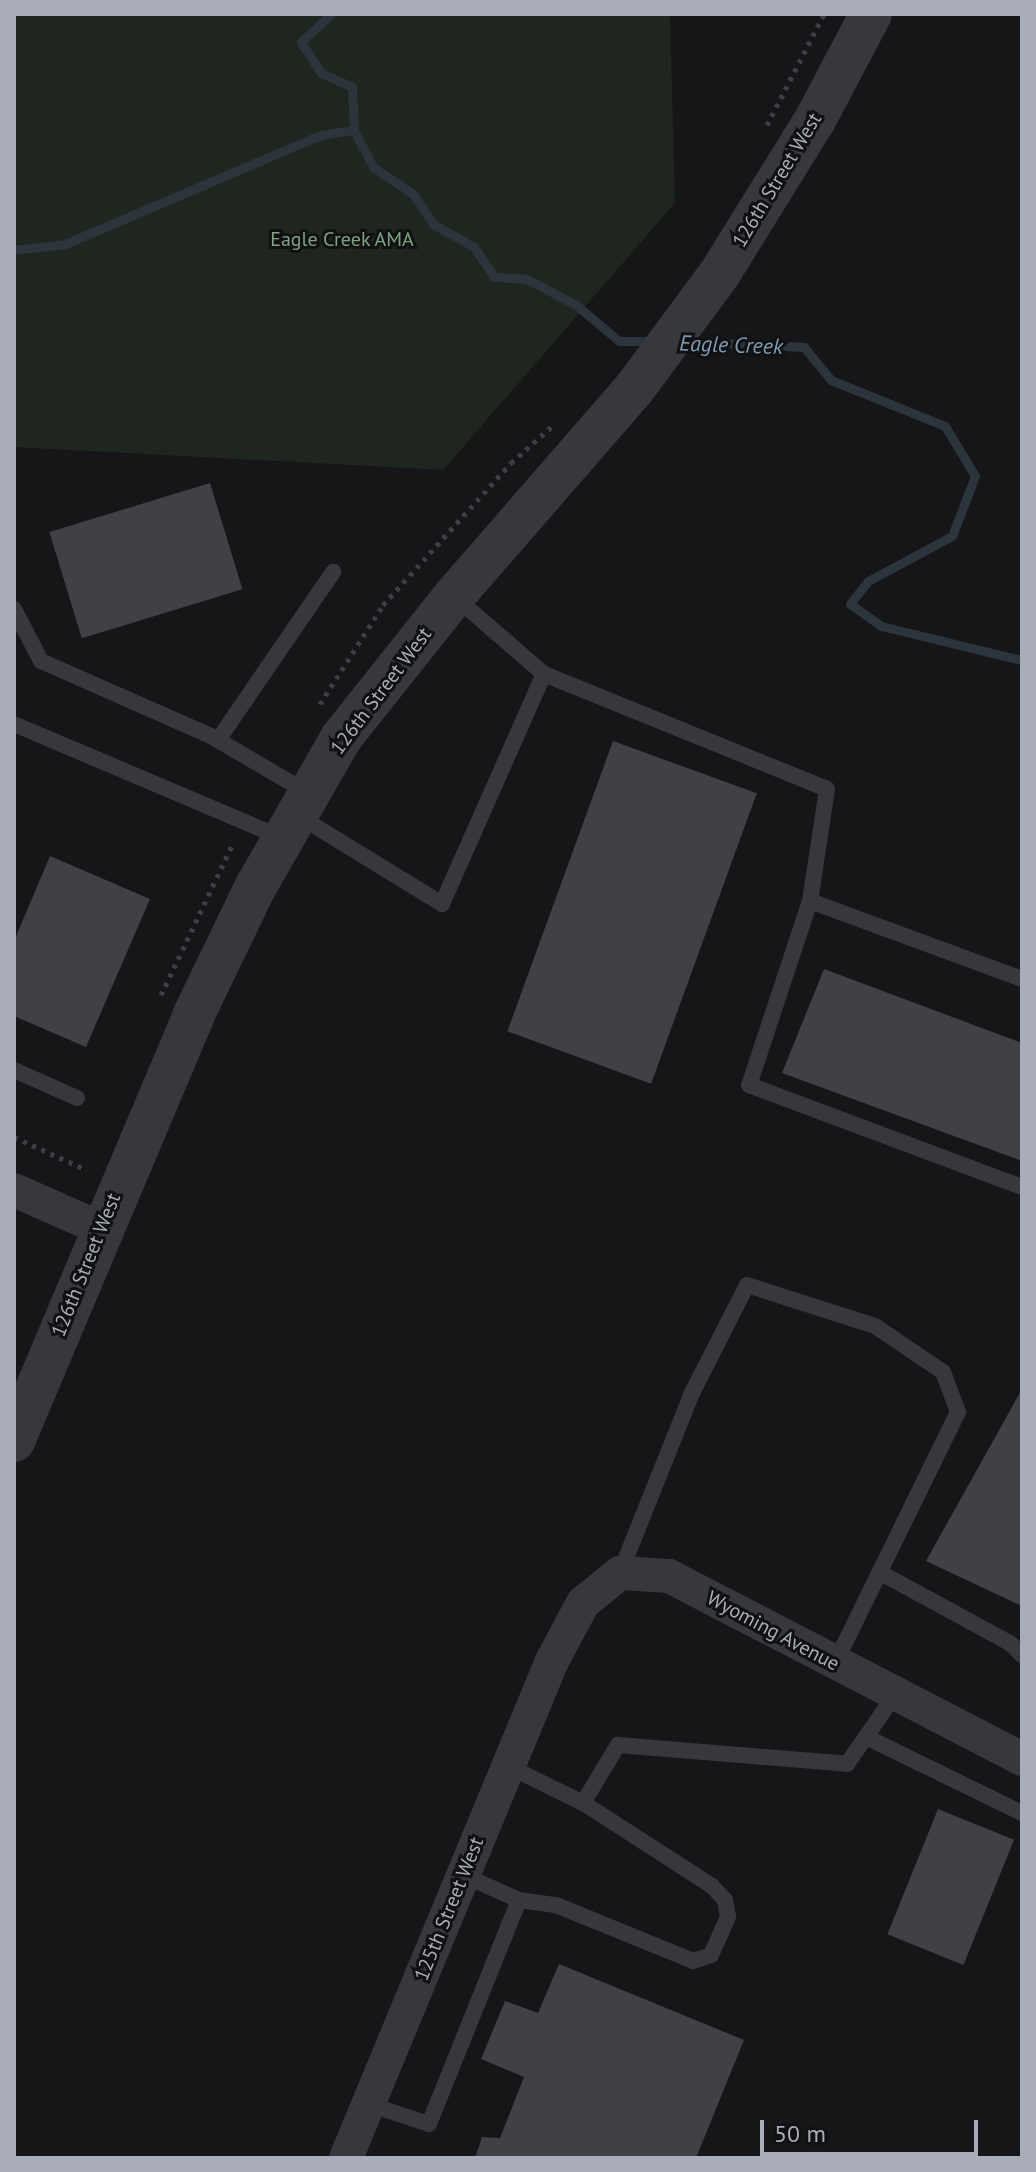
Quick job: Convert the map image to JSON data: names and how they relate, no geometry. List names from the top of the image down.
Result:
{
  "streets": {
    "street": ["126th Street West", "Wyoming Avenue", "125th Street West"]
  },
  "crossings": [
    ["Wyoming Avenue", "125th Street West"]
  ],
  "water": ["Eagle Creek"],
  "parks": ["Eagle Creek AMA"],
  "scale_bar": "50 m"
}
